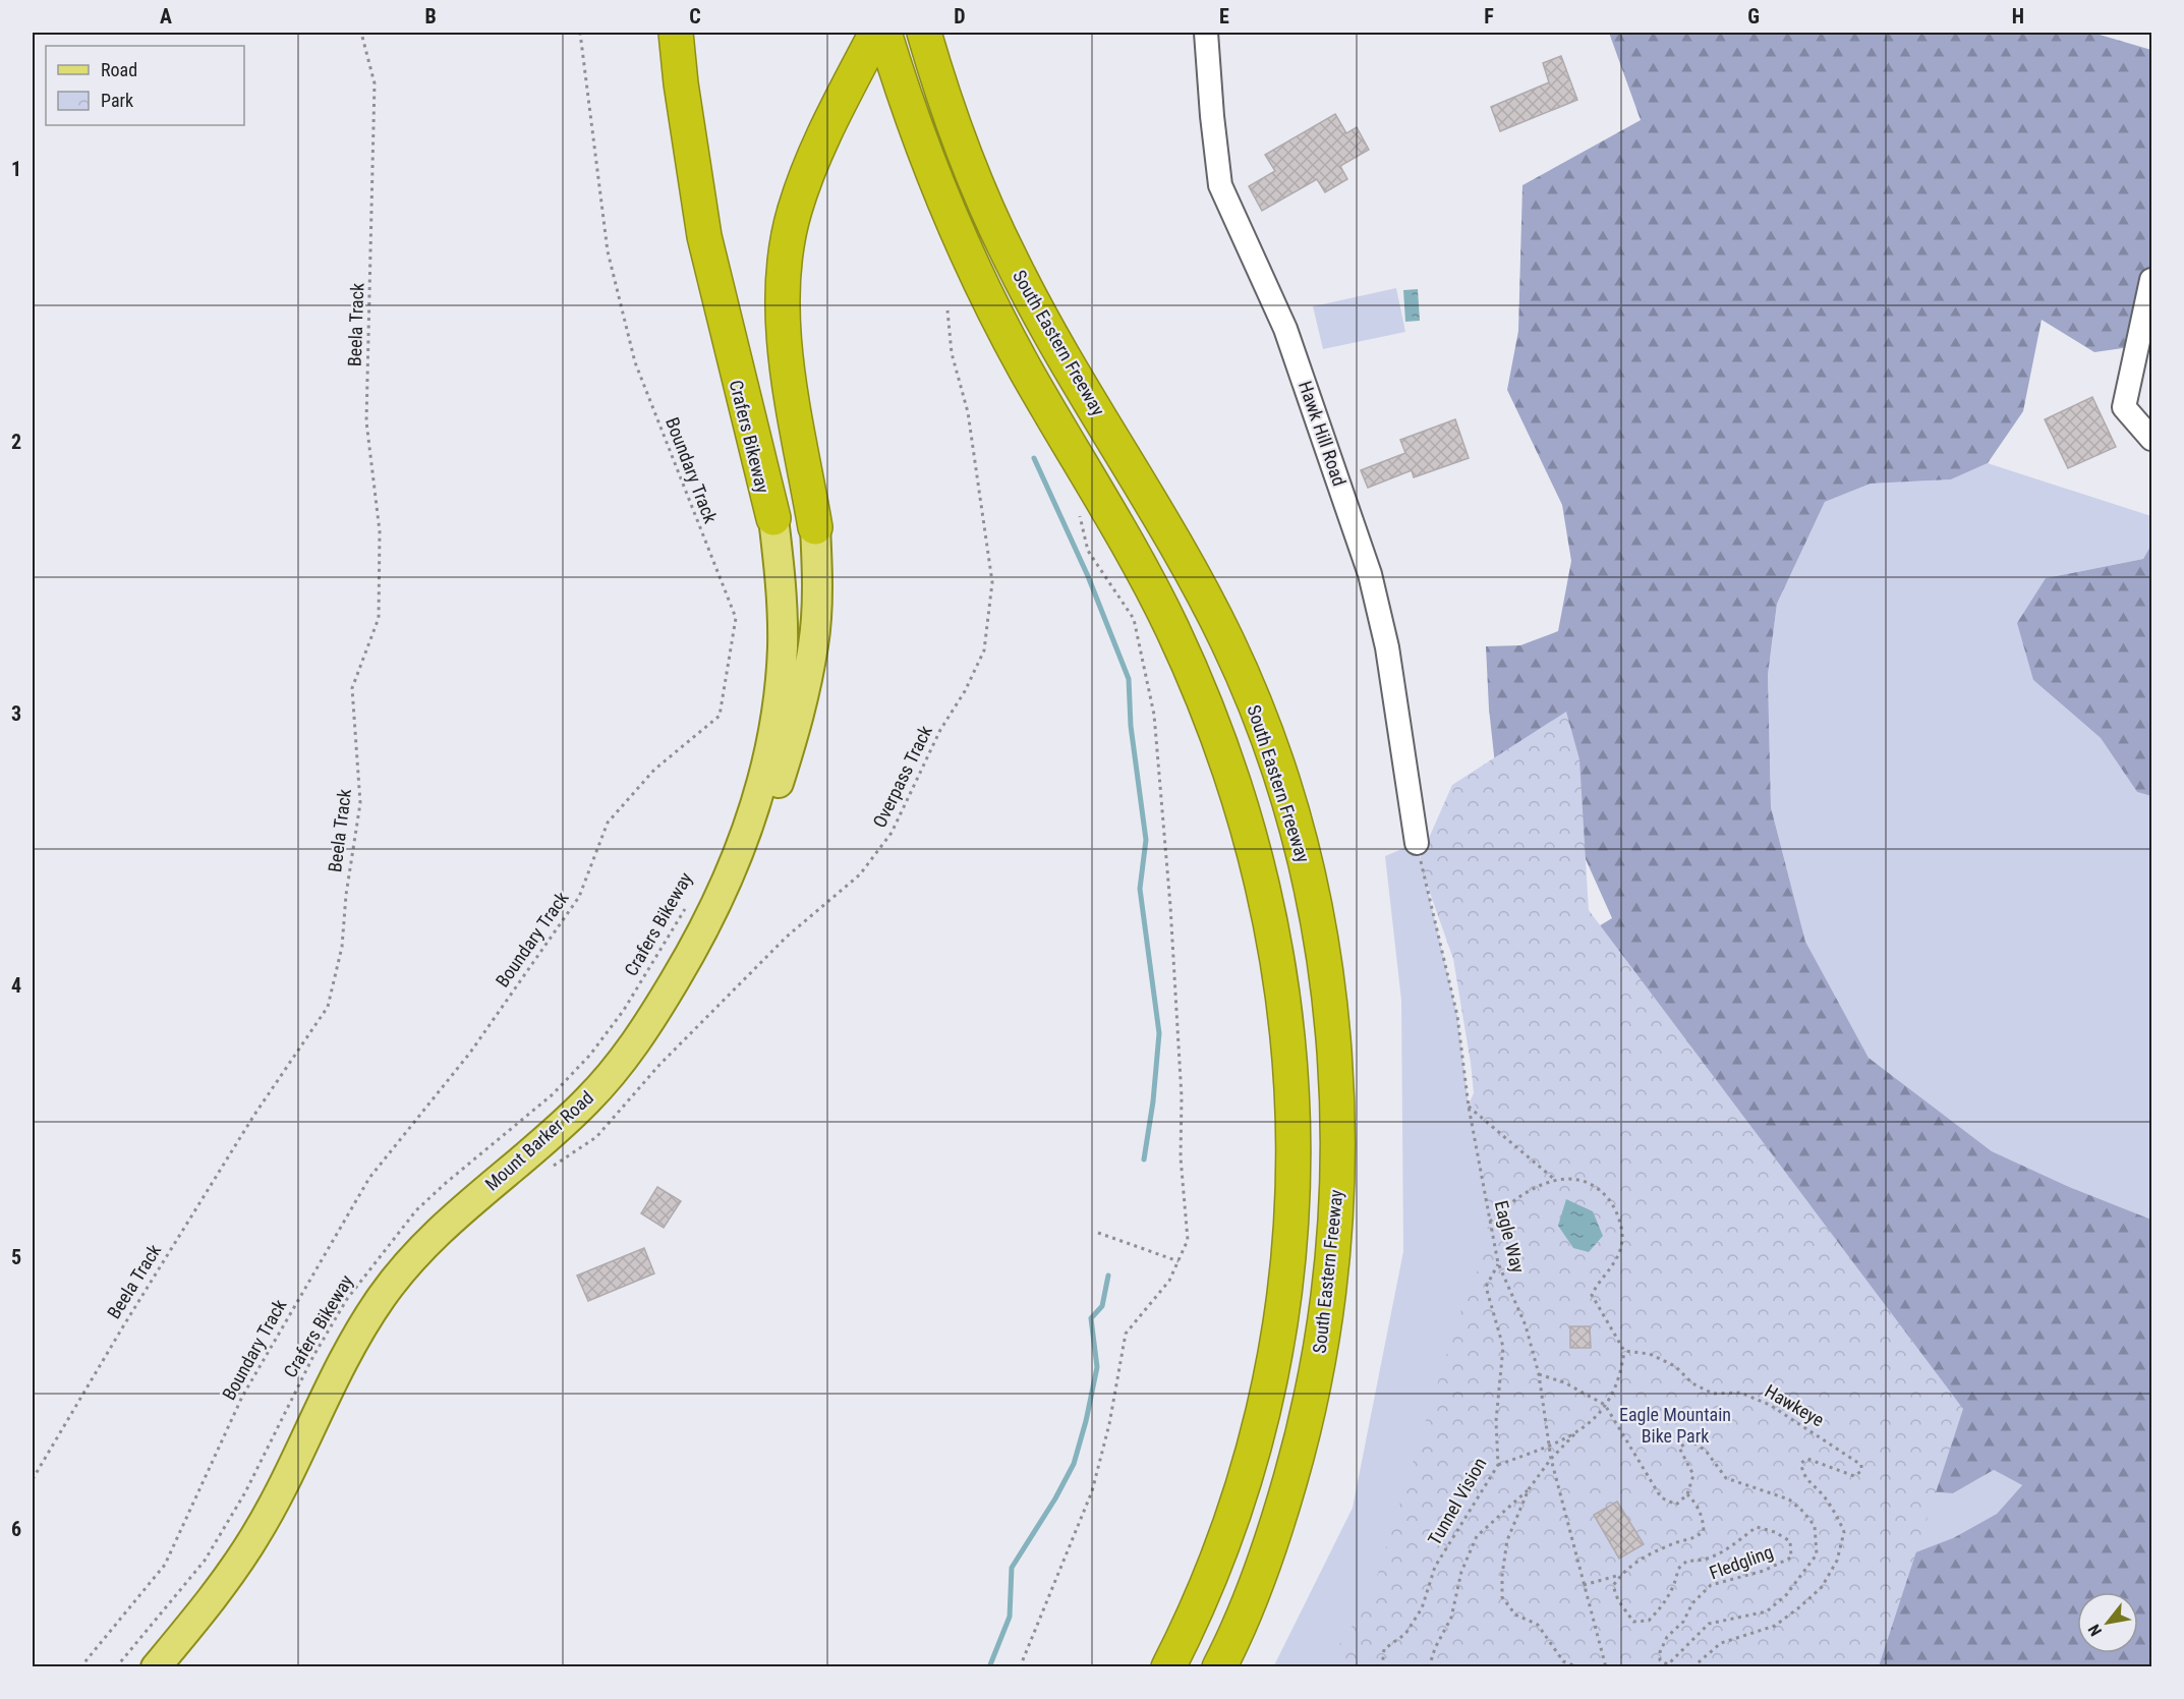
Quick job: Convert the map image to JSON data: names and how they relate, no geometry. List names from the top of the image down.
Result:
{
  "streets": {
    "highway": ["South Eastern Freeway"],
    "main road": ["Mount Barker Road"],
    "street": ["Hawk Hill Road"],
    "path": [
      "Beela Track",
      "Crafers Bikeway",
      "Boundary Track",
      "Overpass Track",
      "Eagle Way",
      "Hawkeye",
      "Tunnel Vision",
      "Fledgling"
    ]
  },
  "crossings": [
    ["Hawk Hill Road", "Eagle Way"],
    ["Overpass Track", "Mount Barker Road"],
    ["Eagle Way", "Tunnel Vision"],
    ["Eagle Way", "Fledgling"]
  ],
  "parks": ["Eagle Mountain Bike Park"],
  "legend": ["Road", "Park"],
  "north": "bottom left",
  "grid": {
    "columns": [
      "A",
      "B",
      "C",
      "D",
      "E",
      "F",
      "G",
      "H"
    ],
    "rows": [
      "1",
      "2",
      "3",
      "4",
      "5",
      "6"
    ]
  }
}
